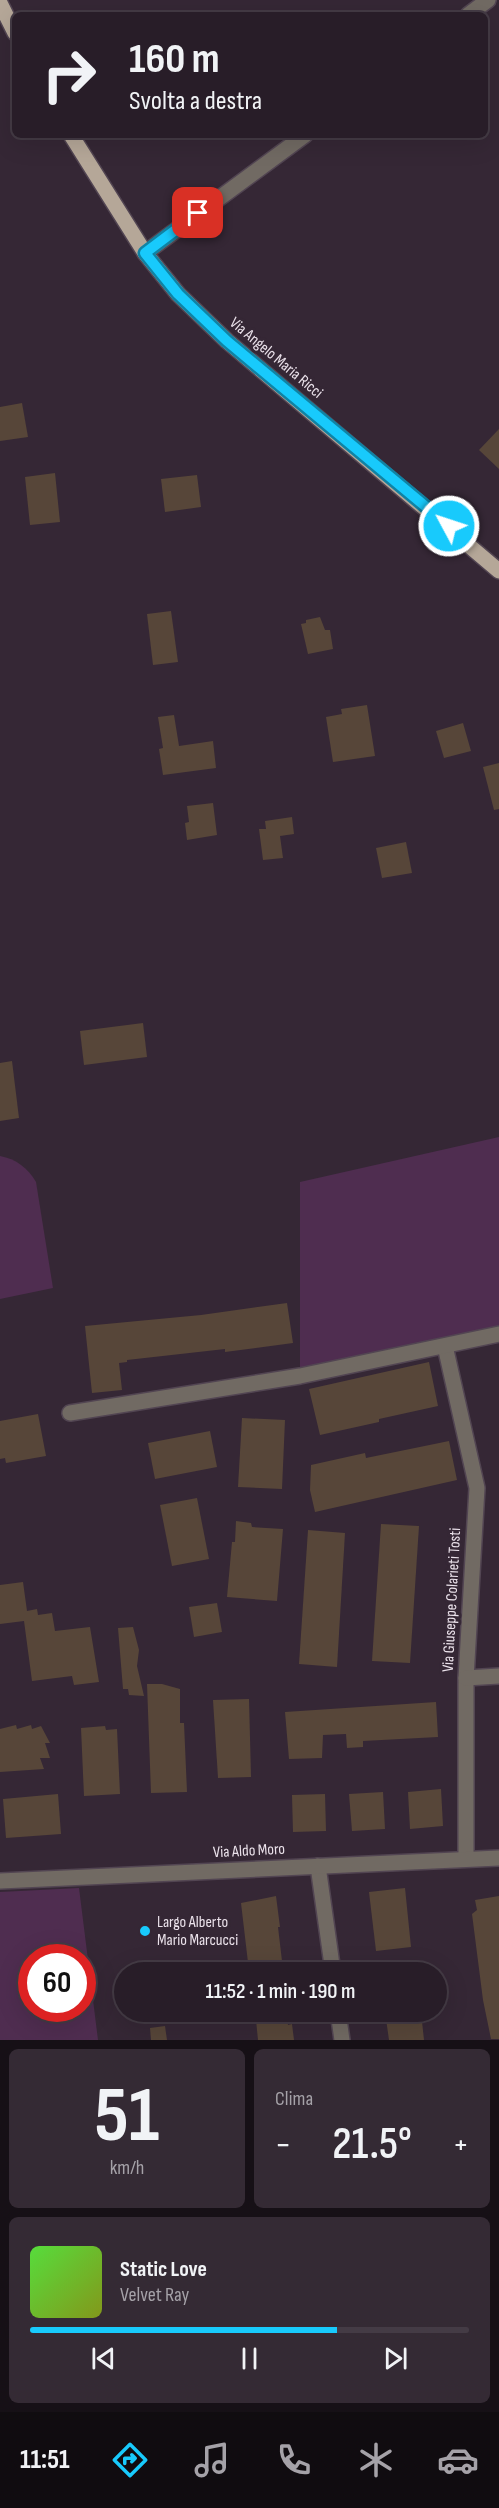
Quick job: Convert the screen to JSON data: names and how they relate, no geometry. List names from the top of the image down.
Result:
{
  "streets": {
    "main road": ["Via Angelo Maria Ricci"],
    "street": ["Via Giuseppe Colarieti Tosti", "Via Aldo Moro"]
  },
  "crossings": [
    ["Via Giuseppe Colarieti Tosti", "Via Aldo Moro"]
  ],
  "places": ["Largo Alberto Mario Marcucci"],
  "page": {
    "turn": ["160 m", "Svolta a destra"],
    "limit": "60",
    "trip": "11:52 · 1 min · 190 m",
    "tile": [
      ["51", "km/h"],
      "Clima"
    ],
    "heat": ["−", "21.5°", "+"],
    "song": ["Static Love", "Velvet Ray"],
    "tabs": "11:51"
  }
}
